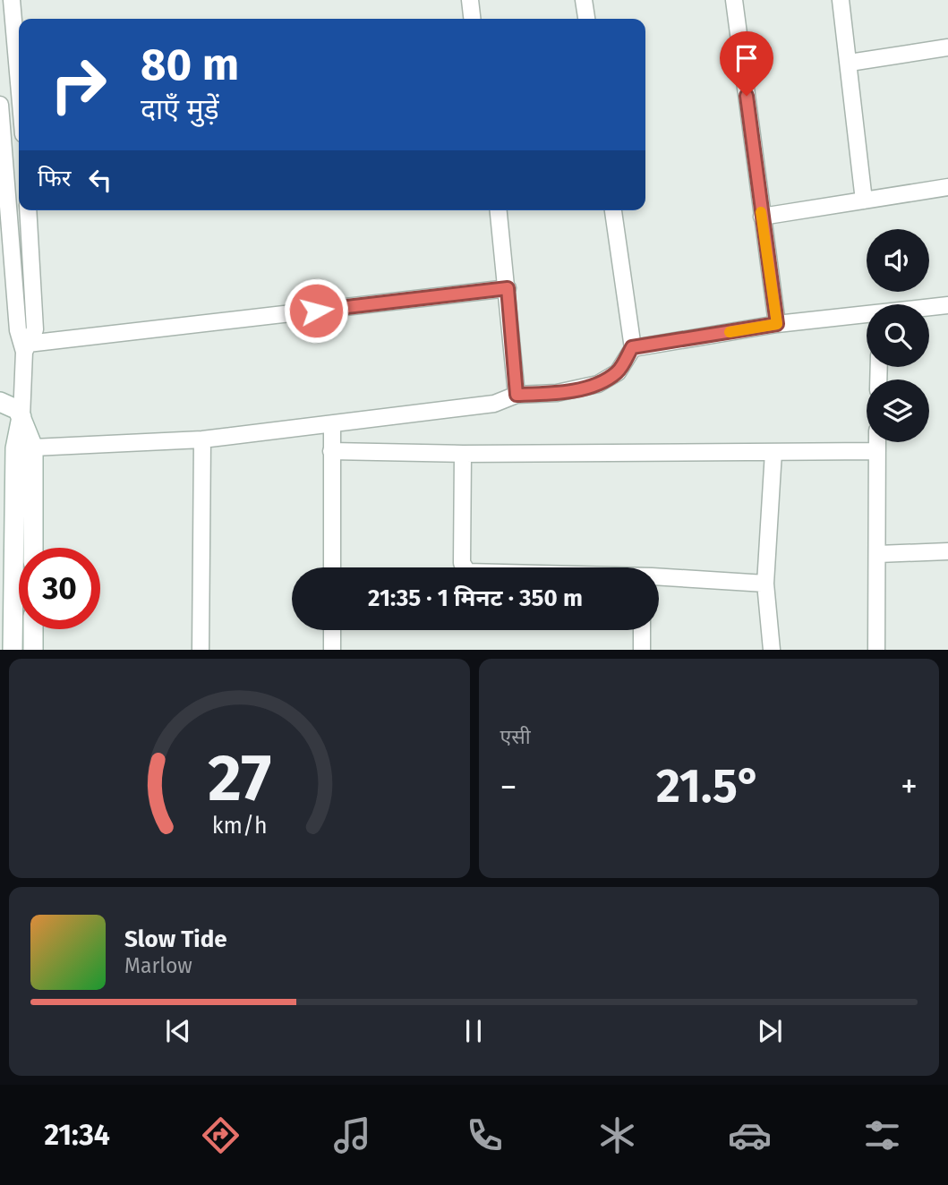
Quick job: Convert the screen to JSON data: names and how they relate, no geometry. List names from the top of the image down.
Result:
{
  "page": {
    "turn": ["80 m", "दाएँ मुड़ें"],
    "then": "फिर",
    "limit": "30",
    "trip": "21:35 · 1 मिनट · 350 m",
    "tile": "एसी",
    "heat": ["−", "21.5°", "+"],
    "song": ["Slow Tide", "Marlow"],
    "tabs": "21:34",
    "gauge": ["27", "km/h"]
  }
}
